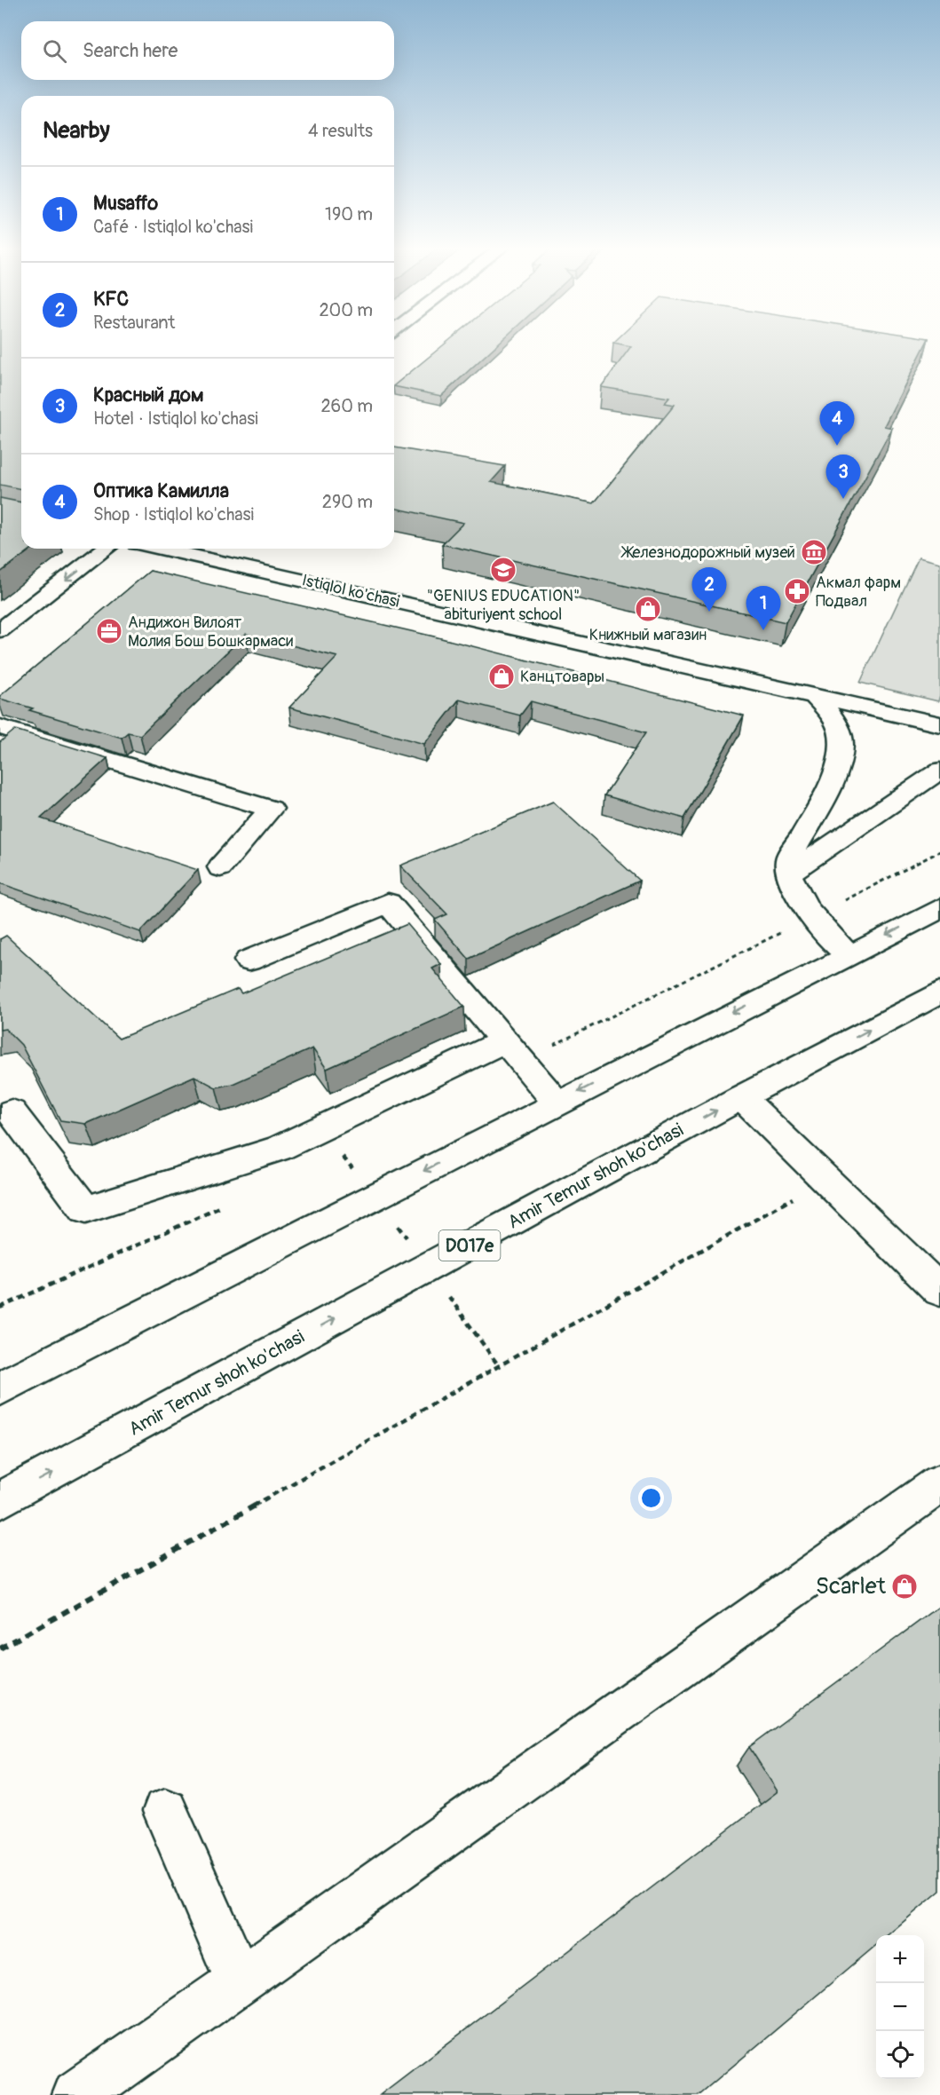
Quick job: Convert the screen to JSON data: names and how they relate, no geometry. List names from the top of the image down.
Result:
{
  "streets": {
    "main road": ["Istiqlol ko'chasi", "Amir Temur shoh ko'chasi", "D017e"]
  },
  "places": {
    "museum": ["Железнодорожный музей"],
    "school or university": ["\"GENIUS EDUCATION\" abituriyent school"],
    "pharmacy": ["Акмал фарм Подвал"],
    "shop": ["Книжный магазин", "Канцтовары", "Scarlet"],
    "office": ["Андижон Вилоят Молия Бош Бошкармаси"]
  },
  "page": {
    "search": "Search here",
    "heading": ["Nearby", "4 results"],
    "list": [
      {
        "mark": "1",
        "name": "Musaffo",
        "note": "Café · Istiqlol ko'chasi",
        "value": "190 m"
      },
      {
        "mark": "2",
        "name": "KFC",
        "note": "Restaurant",
        "value": "200 m"
      },
      {
        "mark": "3",
        "name": "Красный дом",
        "note": "Hotel · Istiqlol ko'chasi",
        "value": "260 m"
      },
      {
        "mark": "4",
        "name": "Оптика Камилла",
        "note": "Shop · Istiqlol ko'chasi",
        "value": "290 m"
      }
    ],
    "pins": [
      "4",
      "3",
      "2",
      "1"
    ],
    "map_buttons": ["+", "−"]
  }
}
